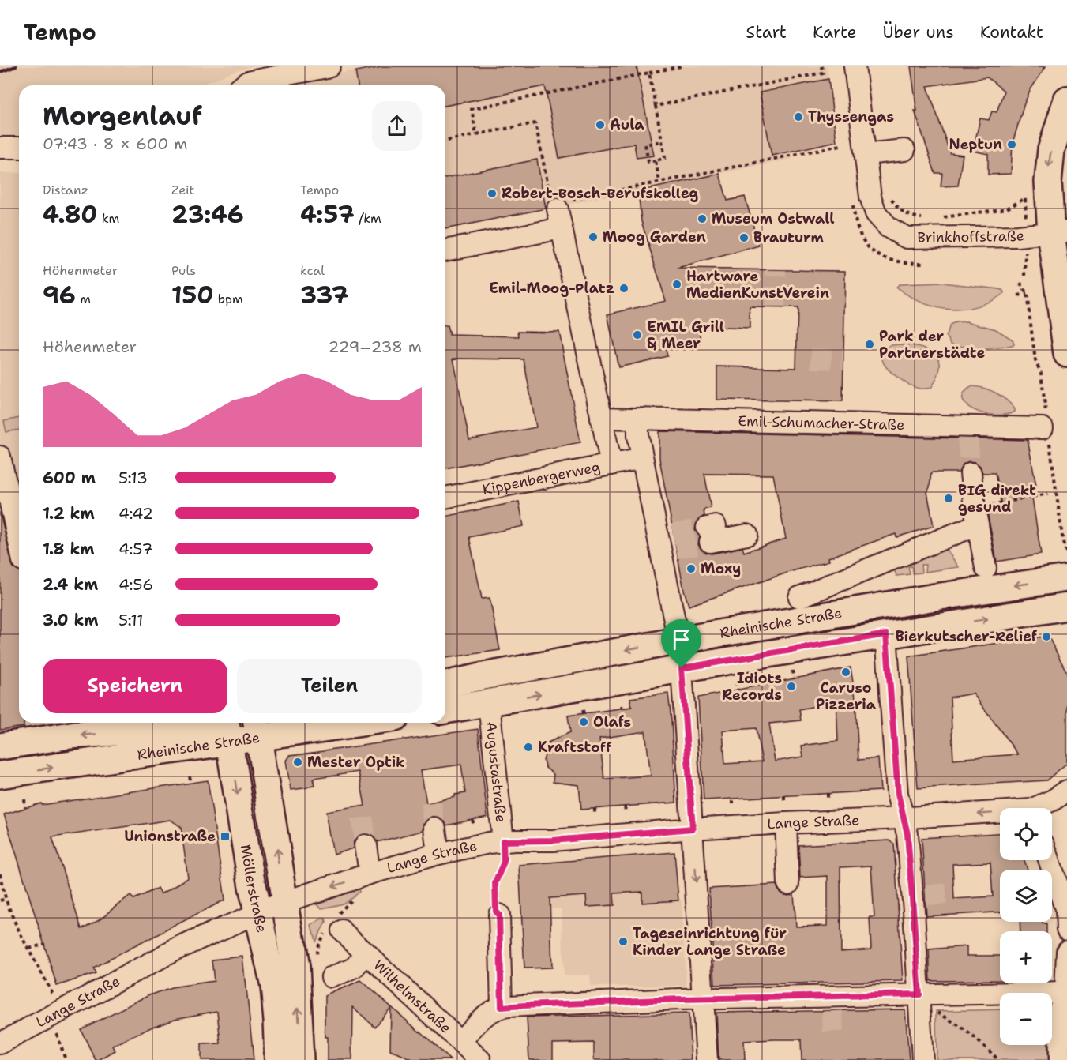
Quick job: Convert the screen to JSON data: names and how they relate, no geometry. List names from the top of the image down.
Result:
{
  "streets": {
    "main road": ["Rheinische Straße", "Möllerstraße"],
    "street": [
      "Brinkhoffstraße",
      "Emil-Schumacher-Straße",
      "Kippenbergerweg",
      "Augustastraße",
      "Lange Straße",
      "Wilhelmstraße"
    ]
  },
  "crossings": [
    ["Rheinische Straße", "Augustastraße"],
    ["Rheinische Straße", "Möllerstraße"],
    ["Augustastraße", "Lange Straße"],
    ["Lange Straße", "Möllerstraße"]
  ],
  "places": {
    "other": [
      "Thyssengas",
      "Aula",
      "Neptun",
      "Robert-Bosch-Berufskolleg",
      "Museum Ostwall",
      "Moog Garden",
      "Brauturm",
      "Hartware MedienKunstVerein",
      "Emil-Moog-Platz",
      "EMIL Grill & Meer",
      "Park der Partnerstädte",
      "BIG direkt gesund",
      "Moxy",
      "Bierkutscher-Relief",
      "Caruso Pizzeria",
      "Idiots Records",
      "Olafs",
      "Kraftstoff",
      "Mester Optik",
      "Tageseinrichtung für Kinder Lange Straße"
    ],
    "transit": ["Unionstraße"]
  },
  "page": {
    "header": "Tempo",
    "nav": [
      "Start",
      "Karte",
      "Über uns",
      "Kontakt"
    ],
    "heading": ["Morgenlauf", "07:43 · 8 × 600 m"],
    "stats": [
      ["Distanz", "4.80 km"],
      ["Zeit", "23:46"],
      ["Tempo", "4:57 /km"],
      ["Höhenmeter", "96 m"],
      ["Puls", "150 bpm"],
      ["kcal", "337"]
    ],
    "chart": ["Höhenmeter", "229–238 m"],
    "list": [
      {
        "name": "600 m",
        "note": "5:13"
      },
      {
        "name": "1.2 km",
        "note": "4:42"
      },
      {
        "name": "1.8 km",
        "note": "4:57"
      },
      {
        "name": "2.4 km",
        "note": "4:56"
      },
      {
        "name": "3.0 km",
        "note": "5:11"
      }
    ],
    "buttons": ["Speichern", "Teilen"],
    "map_buttons": ["+", "−"]
  }
}
